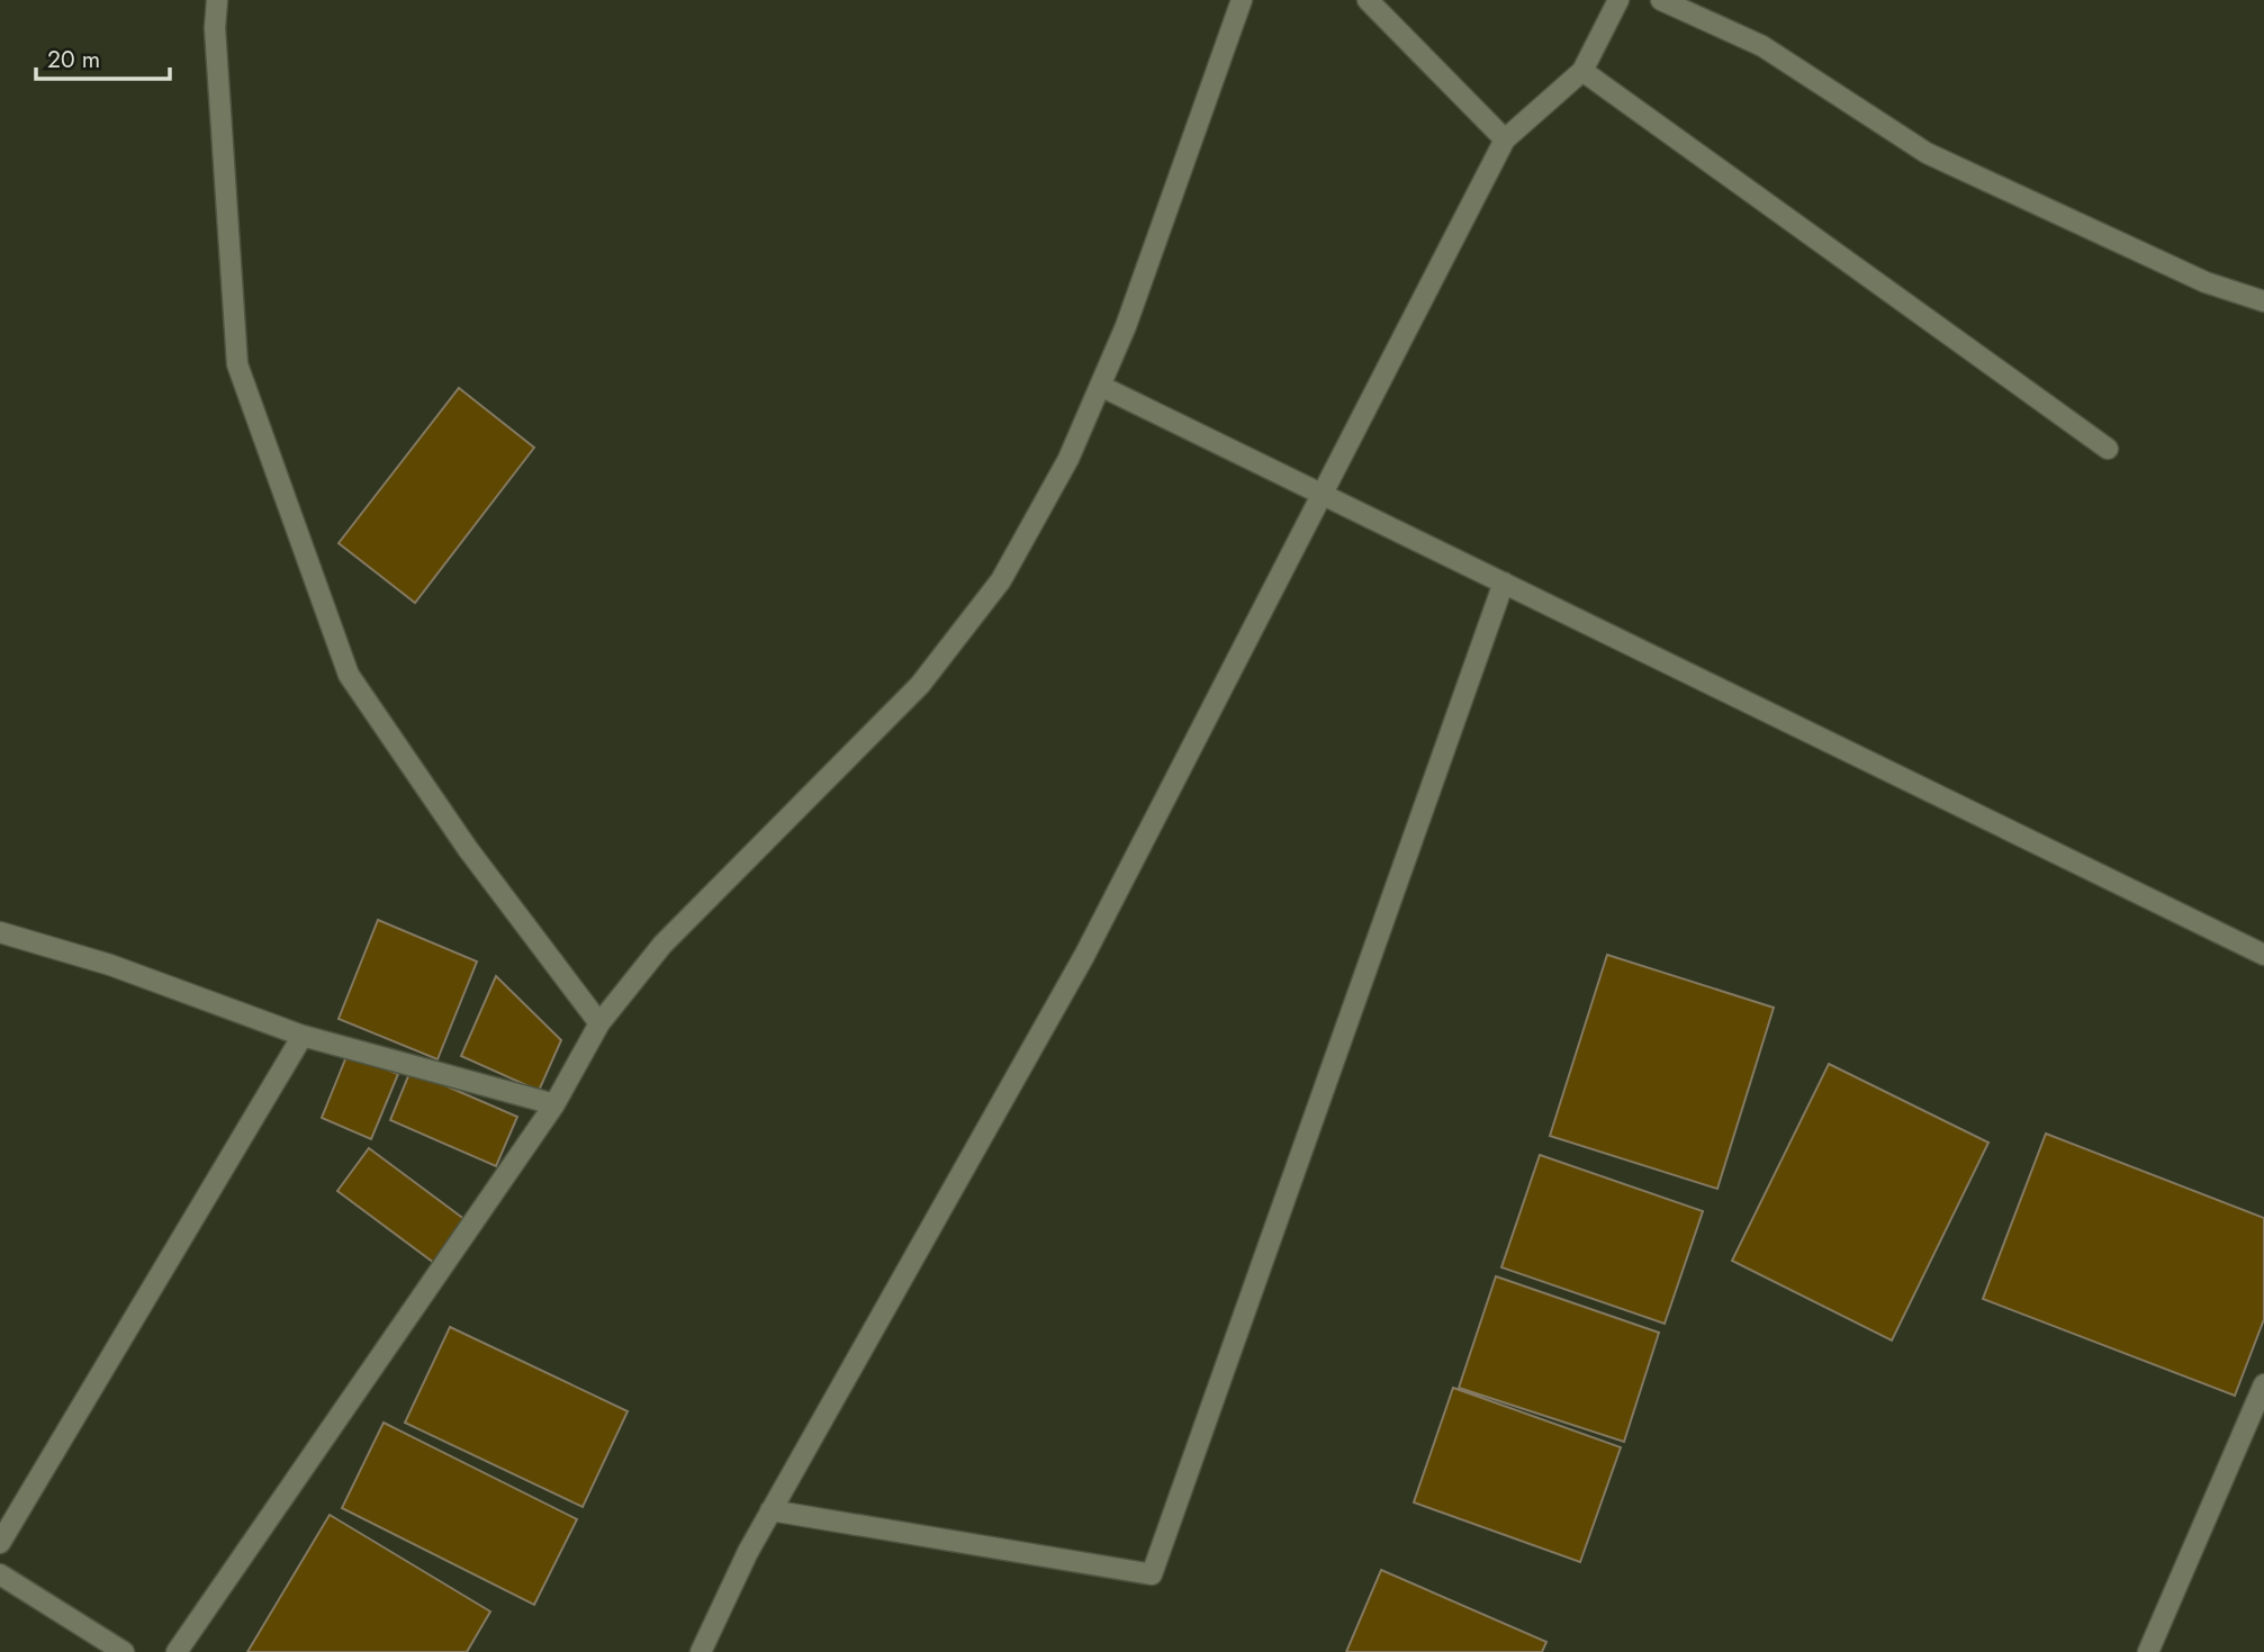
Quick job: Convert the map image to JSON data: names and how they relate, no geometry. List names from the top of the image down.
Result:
{
  "scale_bar": "20 m"
}
